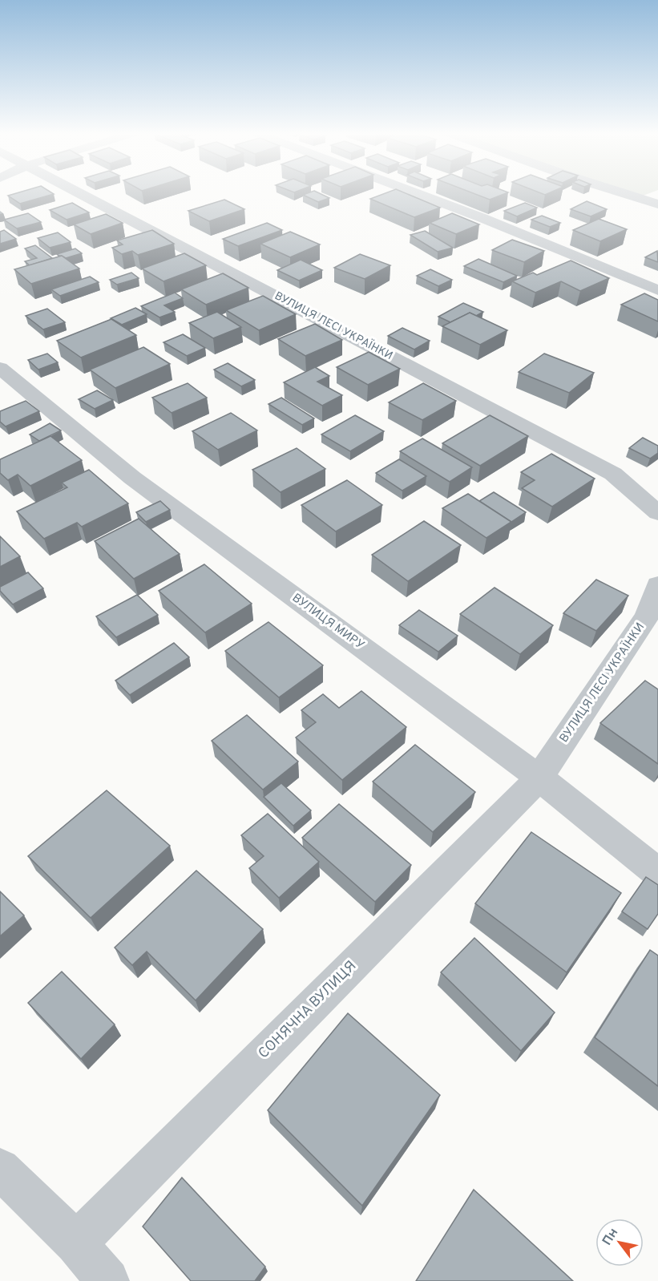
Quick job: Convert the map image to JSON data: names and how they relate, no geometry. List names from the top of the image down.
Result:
{
  "streets": {
    "street": ["ВУЛИЦЯ ЛЕСІ УКРАЇНКИ", "ВУЛИЦЯ МИРУ", "СОНЯЧНА ВУЛИЦЯ"]
  },
  "crossings": [
    ["ВУЛИЦЯ ЛЕСІ УКРАЇНКИ", "ВУЛИЦЯ МИРУ"],
    ["ВУЛИЦЯ ЛЕСІ УКРАЇНКИ", "СОНЯЧНА ВУЛИЦЯ"],
    ["ВУЛИЦЯ МИРУ", "СОНЯЧНА ВУЛИЦЯ"]
  ],
  "north": "top left"
}
